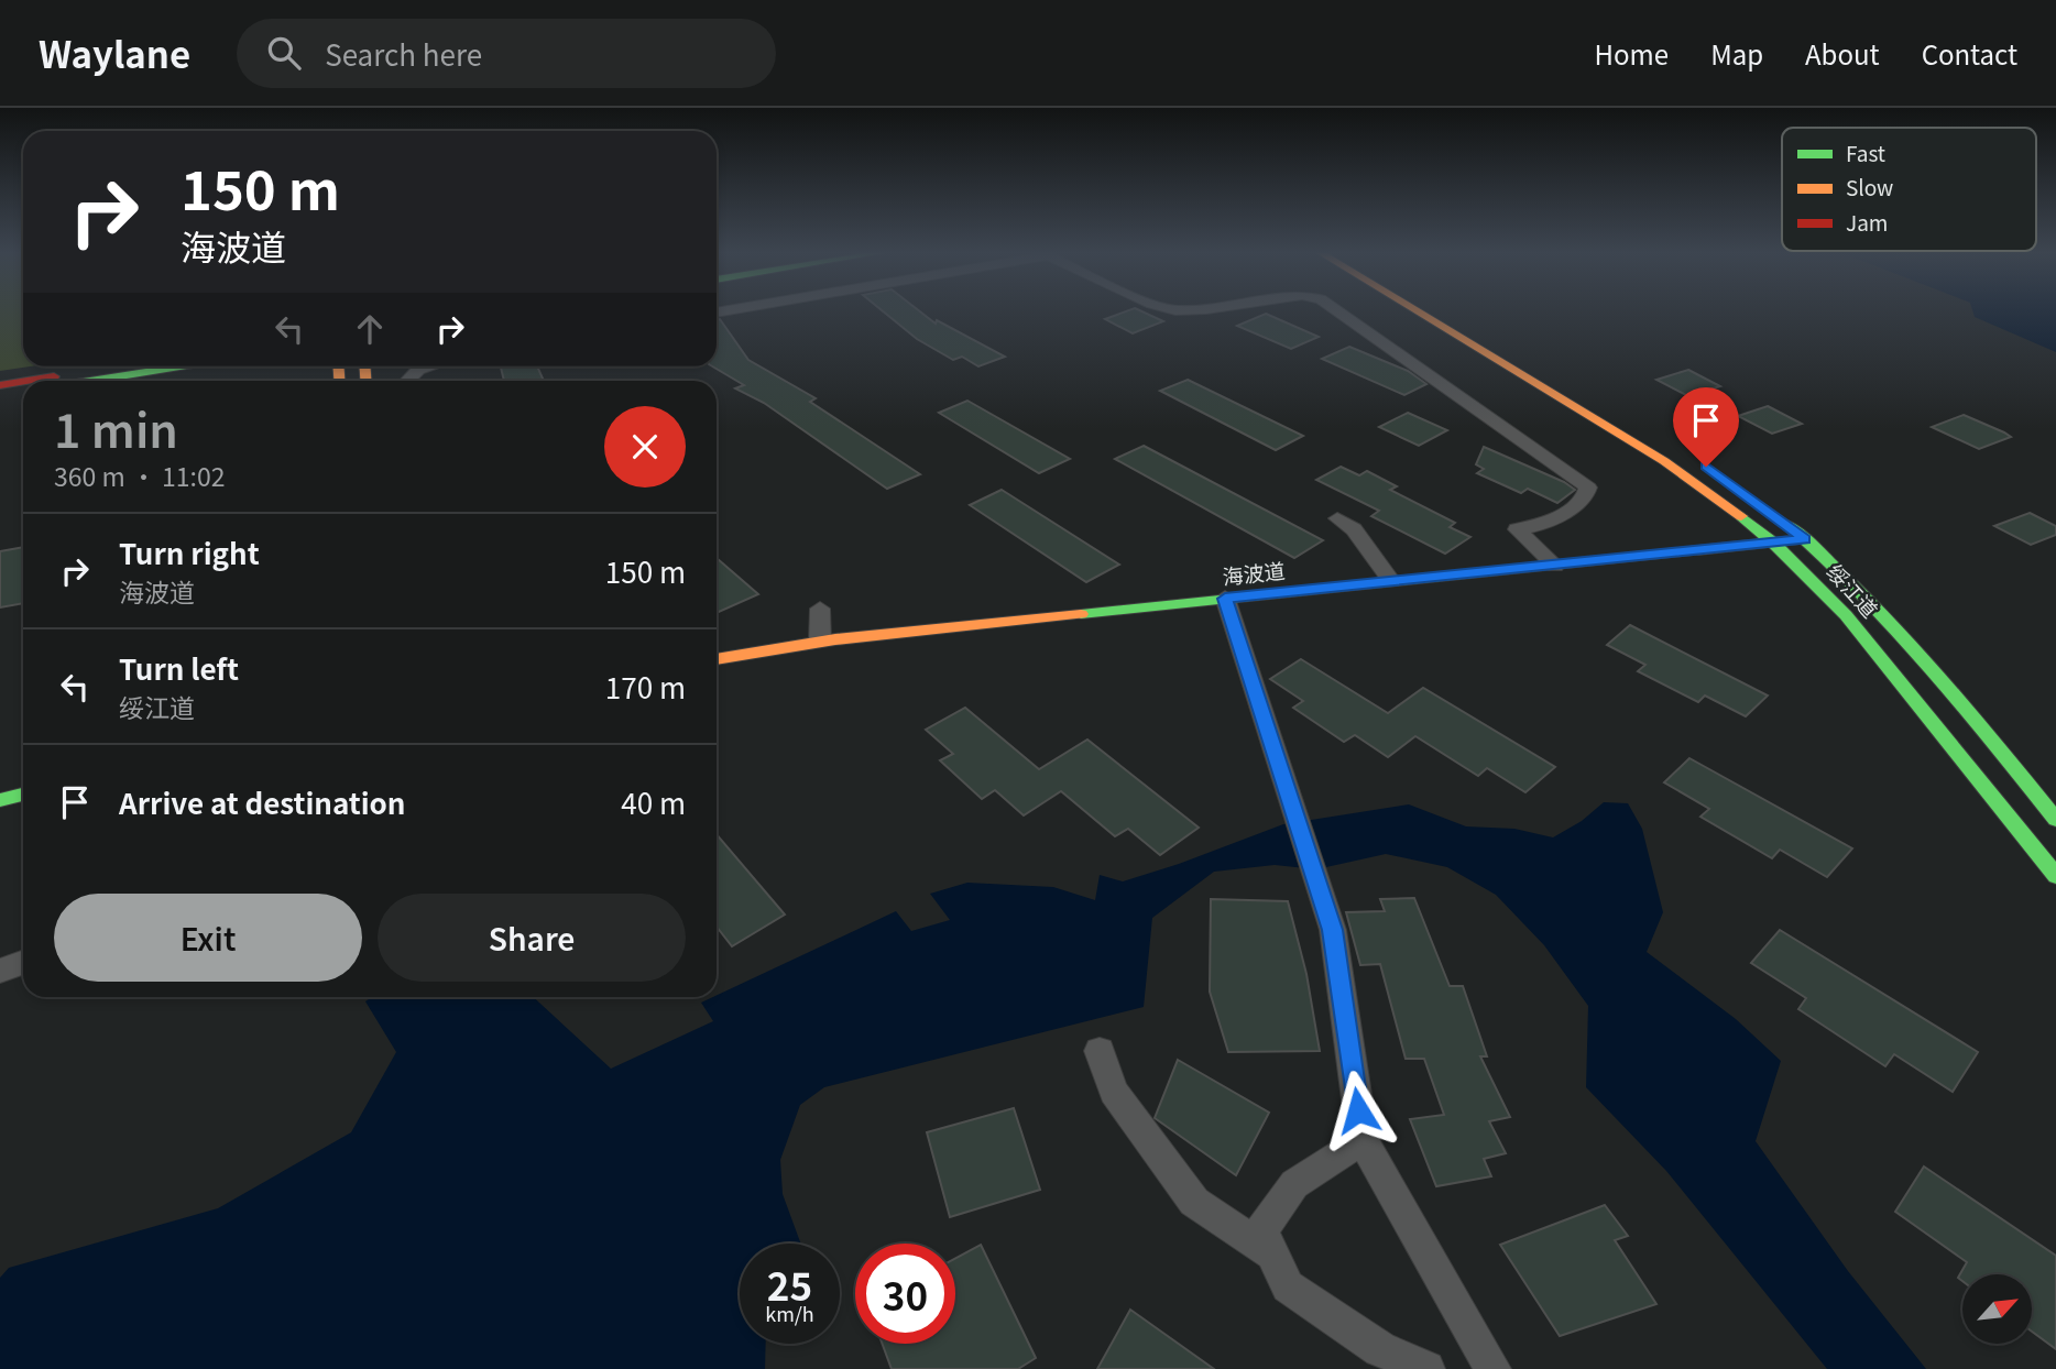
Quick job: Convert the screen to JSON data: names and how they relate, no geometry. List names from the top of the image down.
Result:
{
  "streets": {
    "main road": ["海波道", "绥江道"]
  },
  "crossings": [
    ["海波道", "绥江道"]
  ],
  "legend": ["Fast", "Slow", "Jam"],
  "north": "top right",
  "page": {
    "header": "Waylane",
    "search": "Search here",
    "nav": [
      "Home",
      "Map",
      "About",
      "Contact"
    ],
    "turn": ["150 m", "海波道"],
    "heading": ["1 min", "360 m · 11:02"],
    "list": [
      {
        "name": "Turn right",
        "note": "海波道",
        "value": "150 m"
      },
      {
        "name": "Turn left",
        "note": "绥江道",
        "value": "170 m"
      },
      {
        "name": "Arrive at destination",
        "value": "40 m"
      }
    ],
    "buttons": ["Exit", "Share"],
    "speed": "25 km/h",
    "limit": "30"
  }
}
